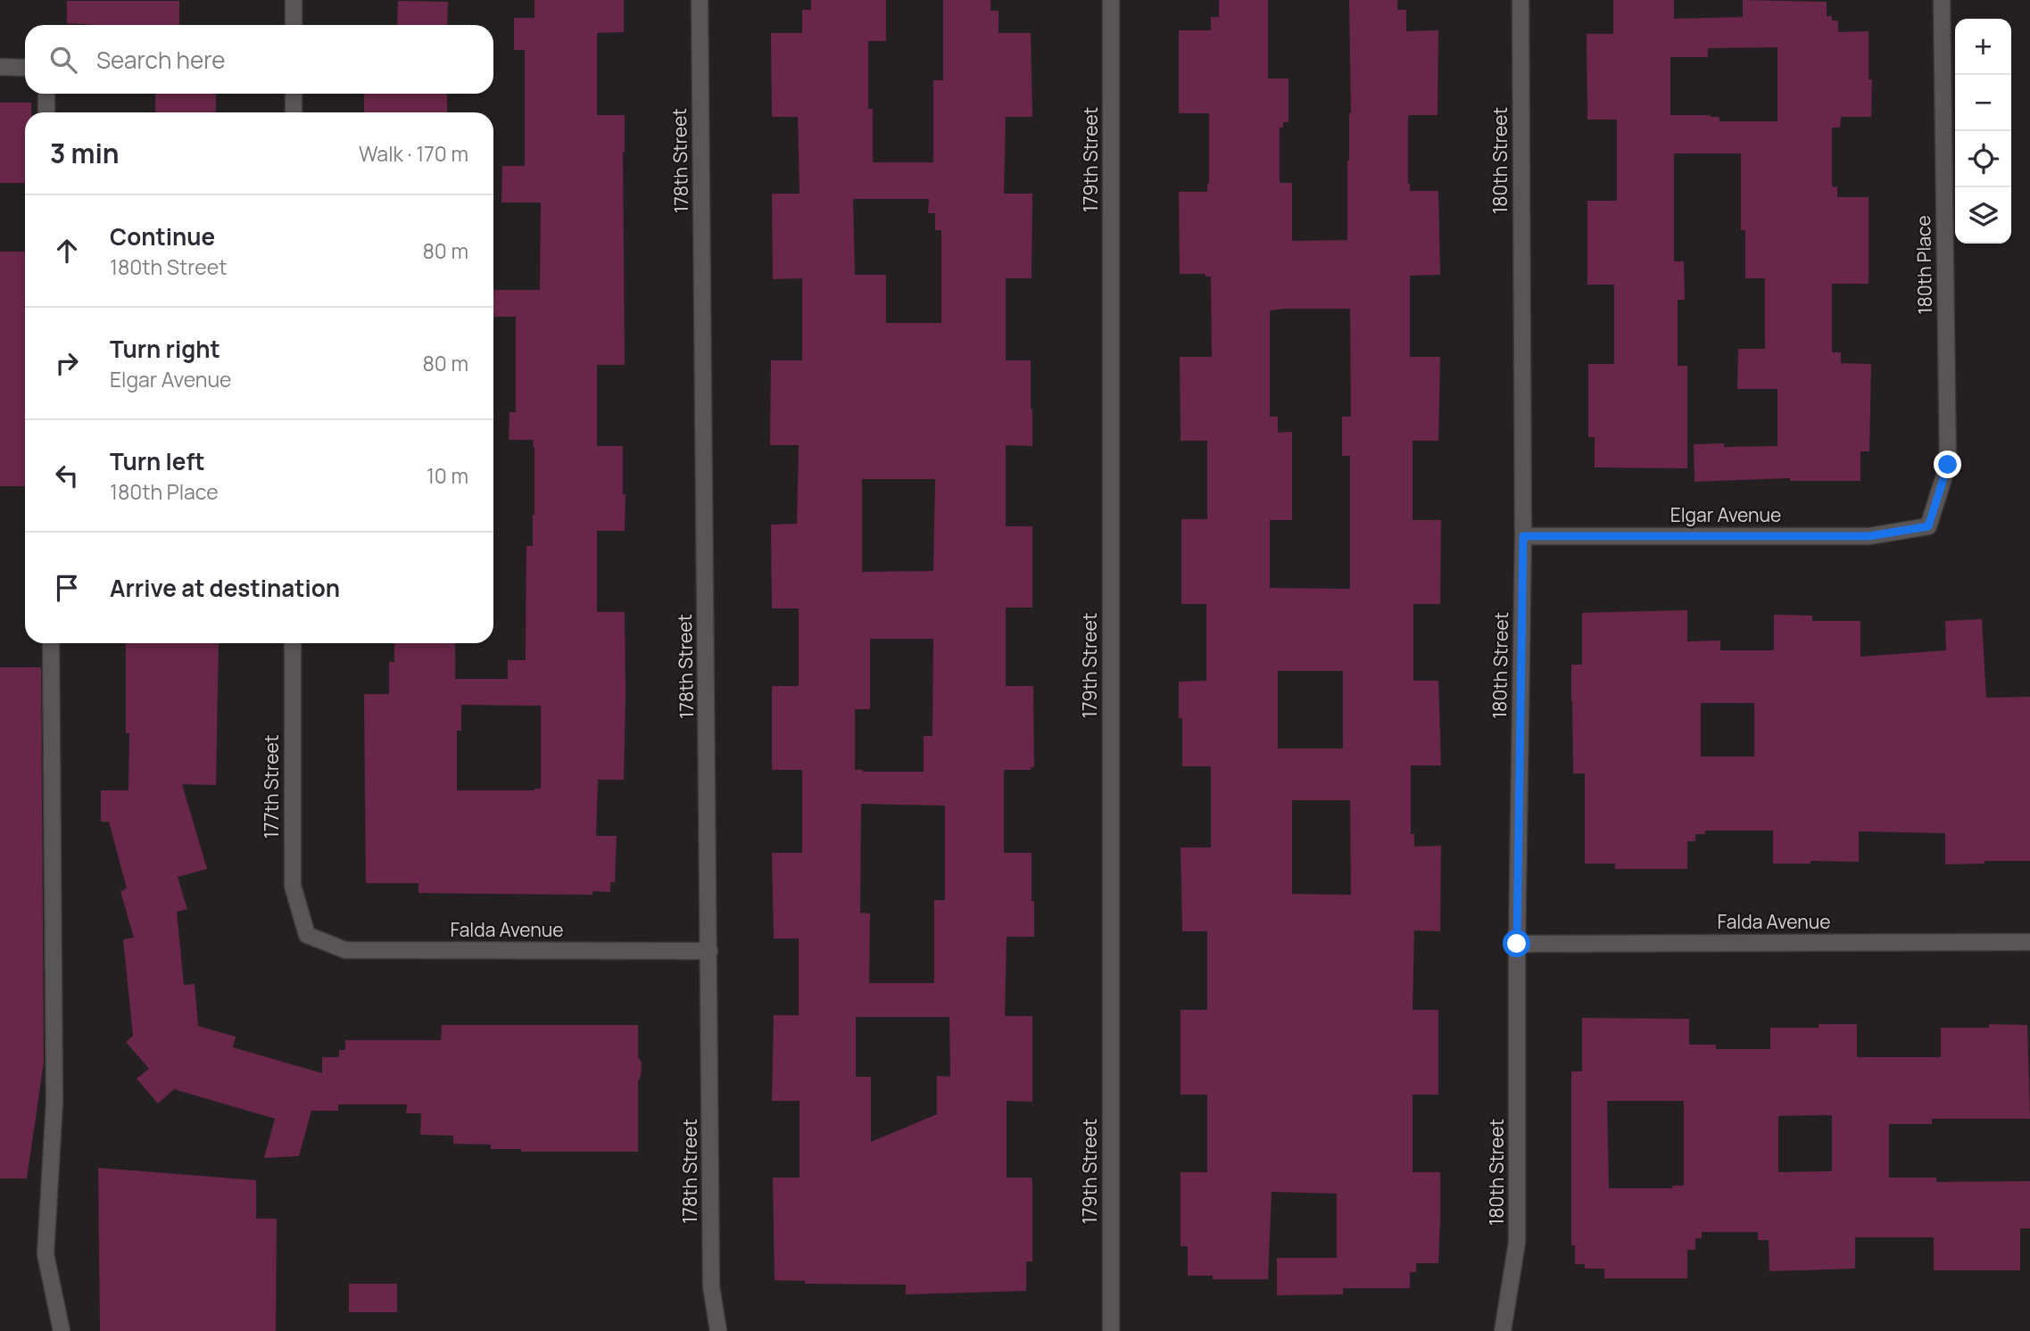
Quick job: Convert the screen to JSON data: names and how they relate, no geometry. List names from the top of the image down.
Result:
{
  "streets": {
    "street": [
      "179th Street",
      "178th Street",
      "180th Street",
      "180th Place",
      "Elgar Avenue",
      "177th Street",
      "Falda Avenue"
    ]
  },
  "crossings": [
    ["178th Street", "Falda Avenue"],
    ["180th Street", "Elgar Avenue"],
    ["180th Street", "Falda Avenue"],
    ["180th Place", "Elgar Avenue"],
    ["177th Street", "Falda Avenue"]
  ],
  "page": {
    "map_buttons": ["+", "−"],
    "search": "Search here",
    "heading": ["3 min", "Walk · 170 m"],
    "list": [
      ["Continue", "180th Street", "80 m"],
      ["Turn right", "Elgar Avenue", "80 m"],
      ["Turn left", "180th Place", "10 m"],
      "Arrive at destination"
    ]
  }
}
